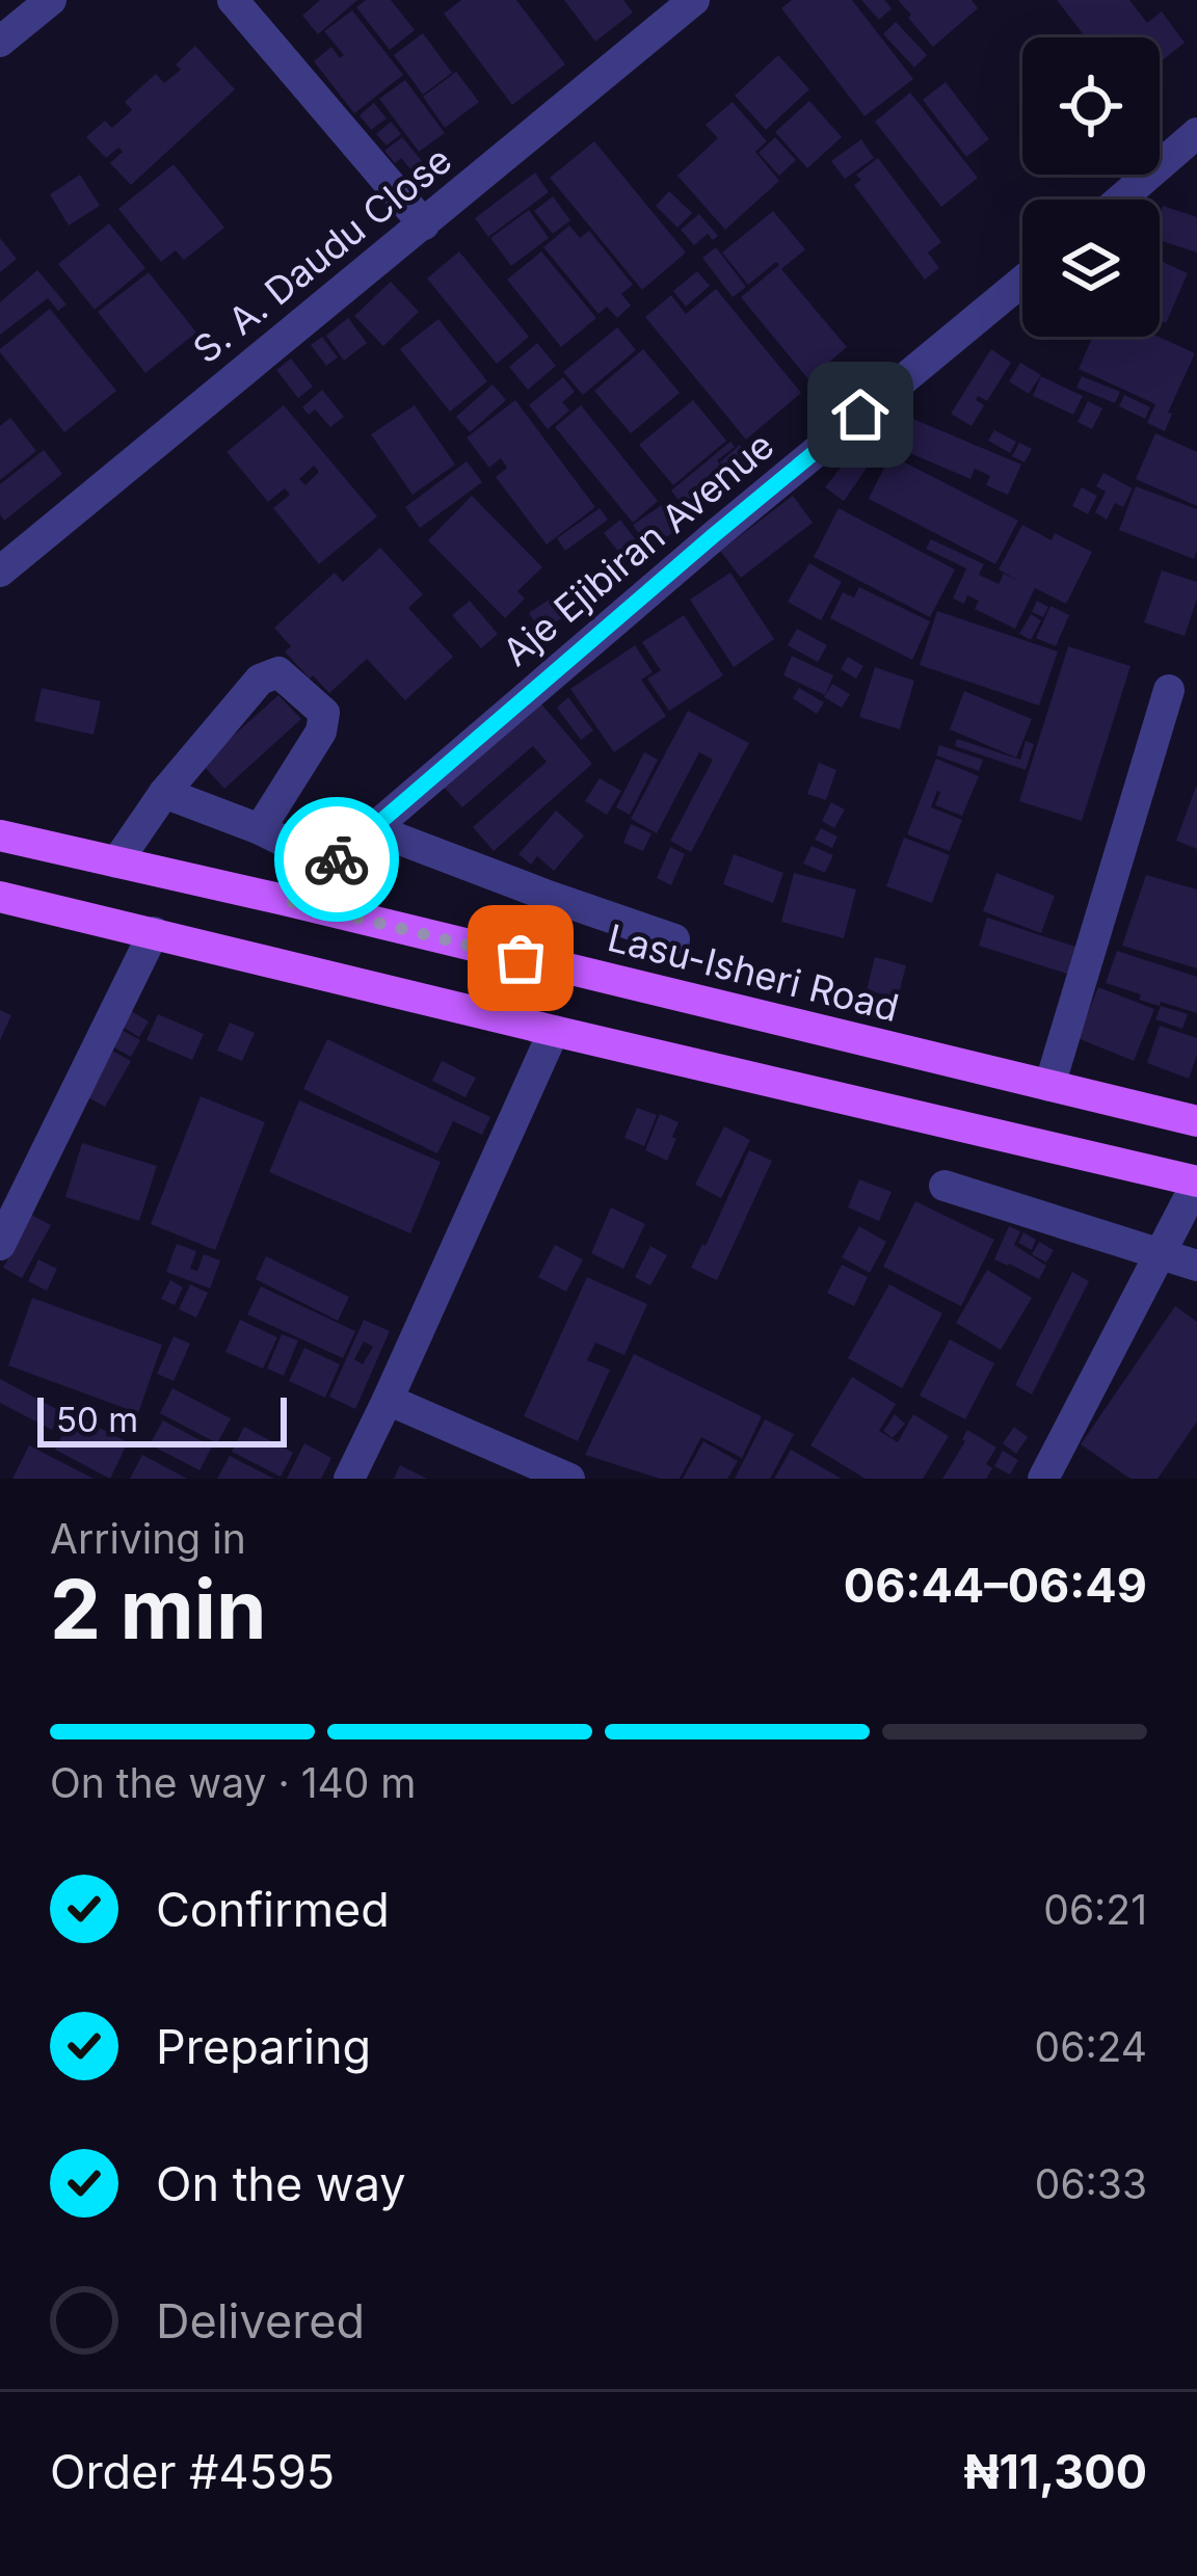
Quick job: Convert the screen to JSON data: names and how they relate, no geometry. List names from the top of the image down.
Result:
{
  "streets": {
    "main road": ["Lasu-Isheri Road"],
    "street": ["S. A. Daudu Close", "Aje Ejibiran Avenue"]
  },
  "crossings": [
    ["Aje Ejibiran Avenue", "Lasu-Isheri Road"]
  ],
  "scale_bar": "50 m",
  "page": {
    "scale": "50 m",
    "heading": ["2 min", "Arriving in", "06:44–06:49"],
    "panel": ["Order #4595", "₦11,300"],
    "bar": "On the way · 140 m",
    "list": [
      ["Confirmed", "06:21"],
      ["Preparing", "06:24"],
      ["On the way", "06:33"],
      "Delivered"
    ]
  }
}
